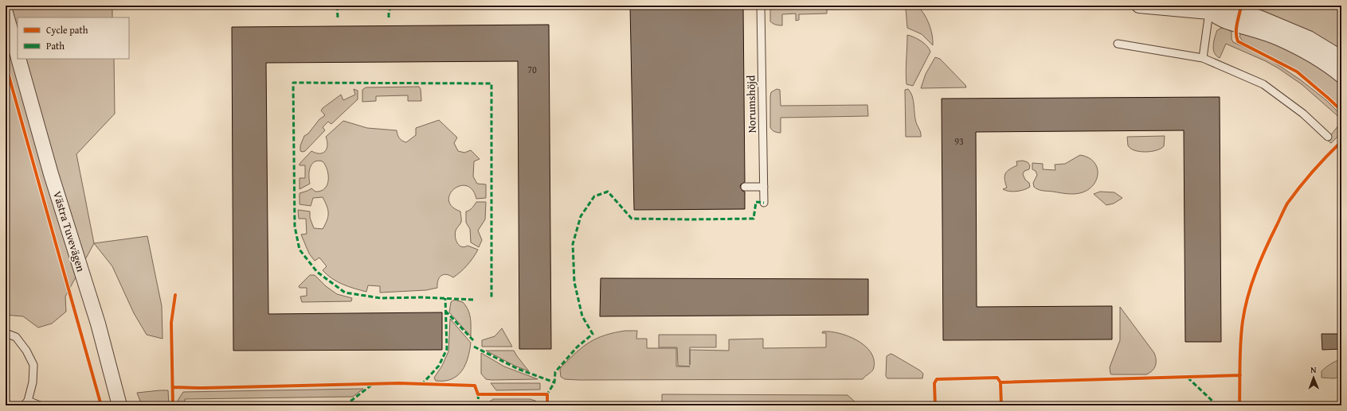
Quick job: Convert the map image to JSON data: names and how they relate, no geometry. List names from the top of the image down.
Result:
{
  "streets": {
    "street": ["Västra Tuvevägen"],
    "lane": ["Norumshöjd"]
  },
  "house_numbers": ["70", "93"],
  "legend": ["Cycle path", "Path"],
  "north": "top"
}
